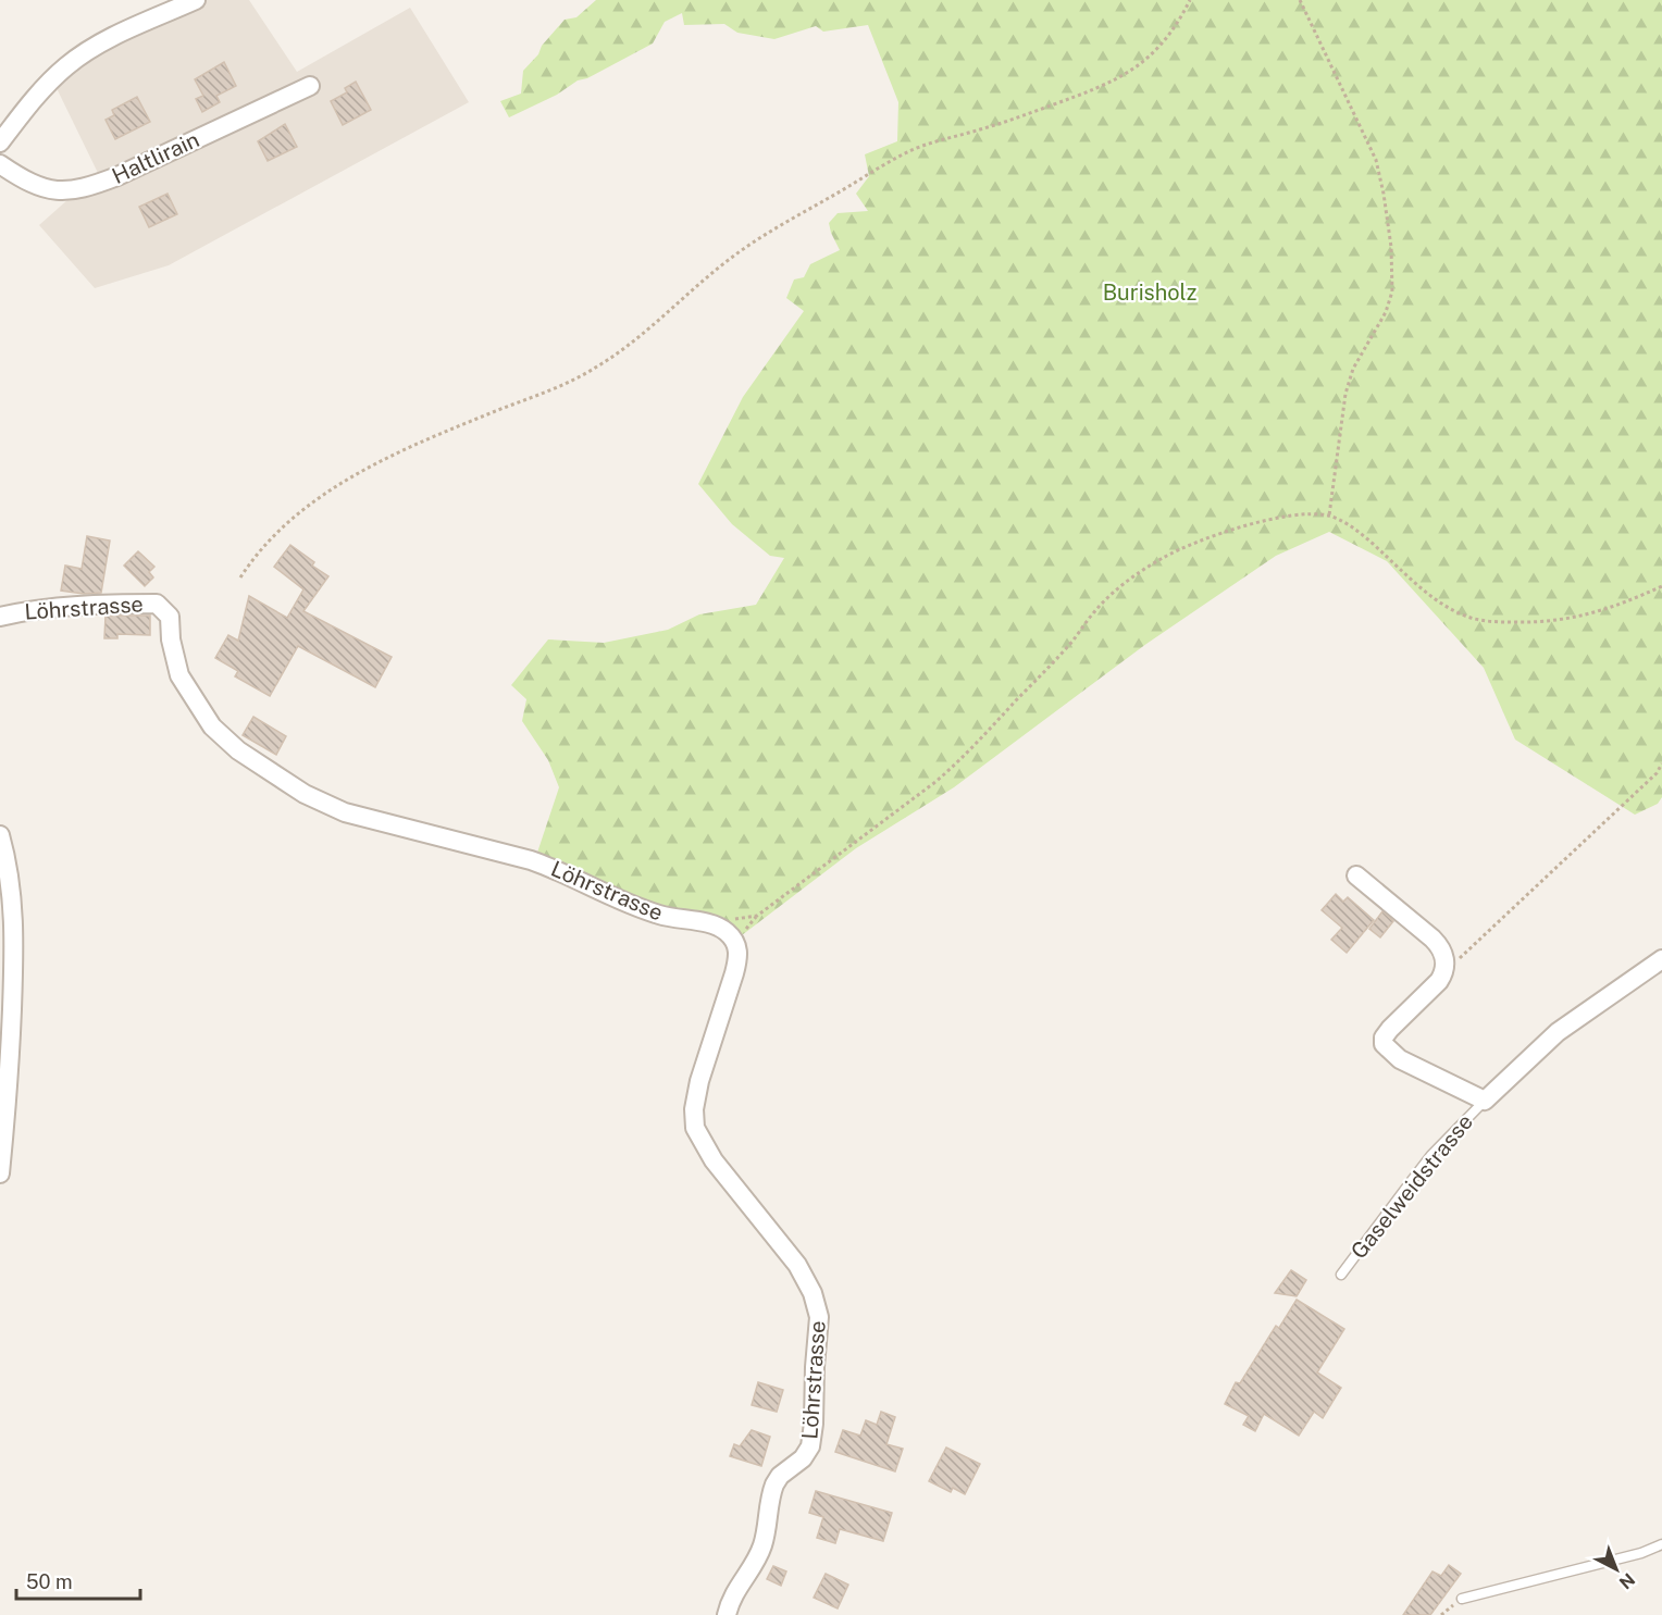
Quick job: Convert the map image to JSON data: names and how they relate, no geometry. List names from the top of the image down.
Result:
{
  "streets": {
    "street": ["Haltlirain", "Löhrstrasse", "Gaselweidstrasse"]
  },
  "parks": ["Burisholz"],
  "scale_bar": "50 m",
  "north": "bottom right"
}
